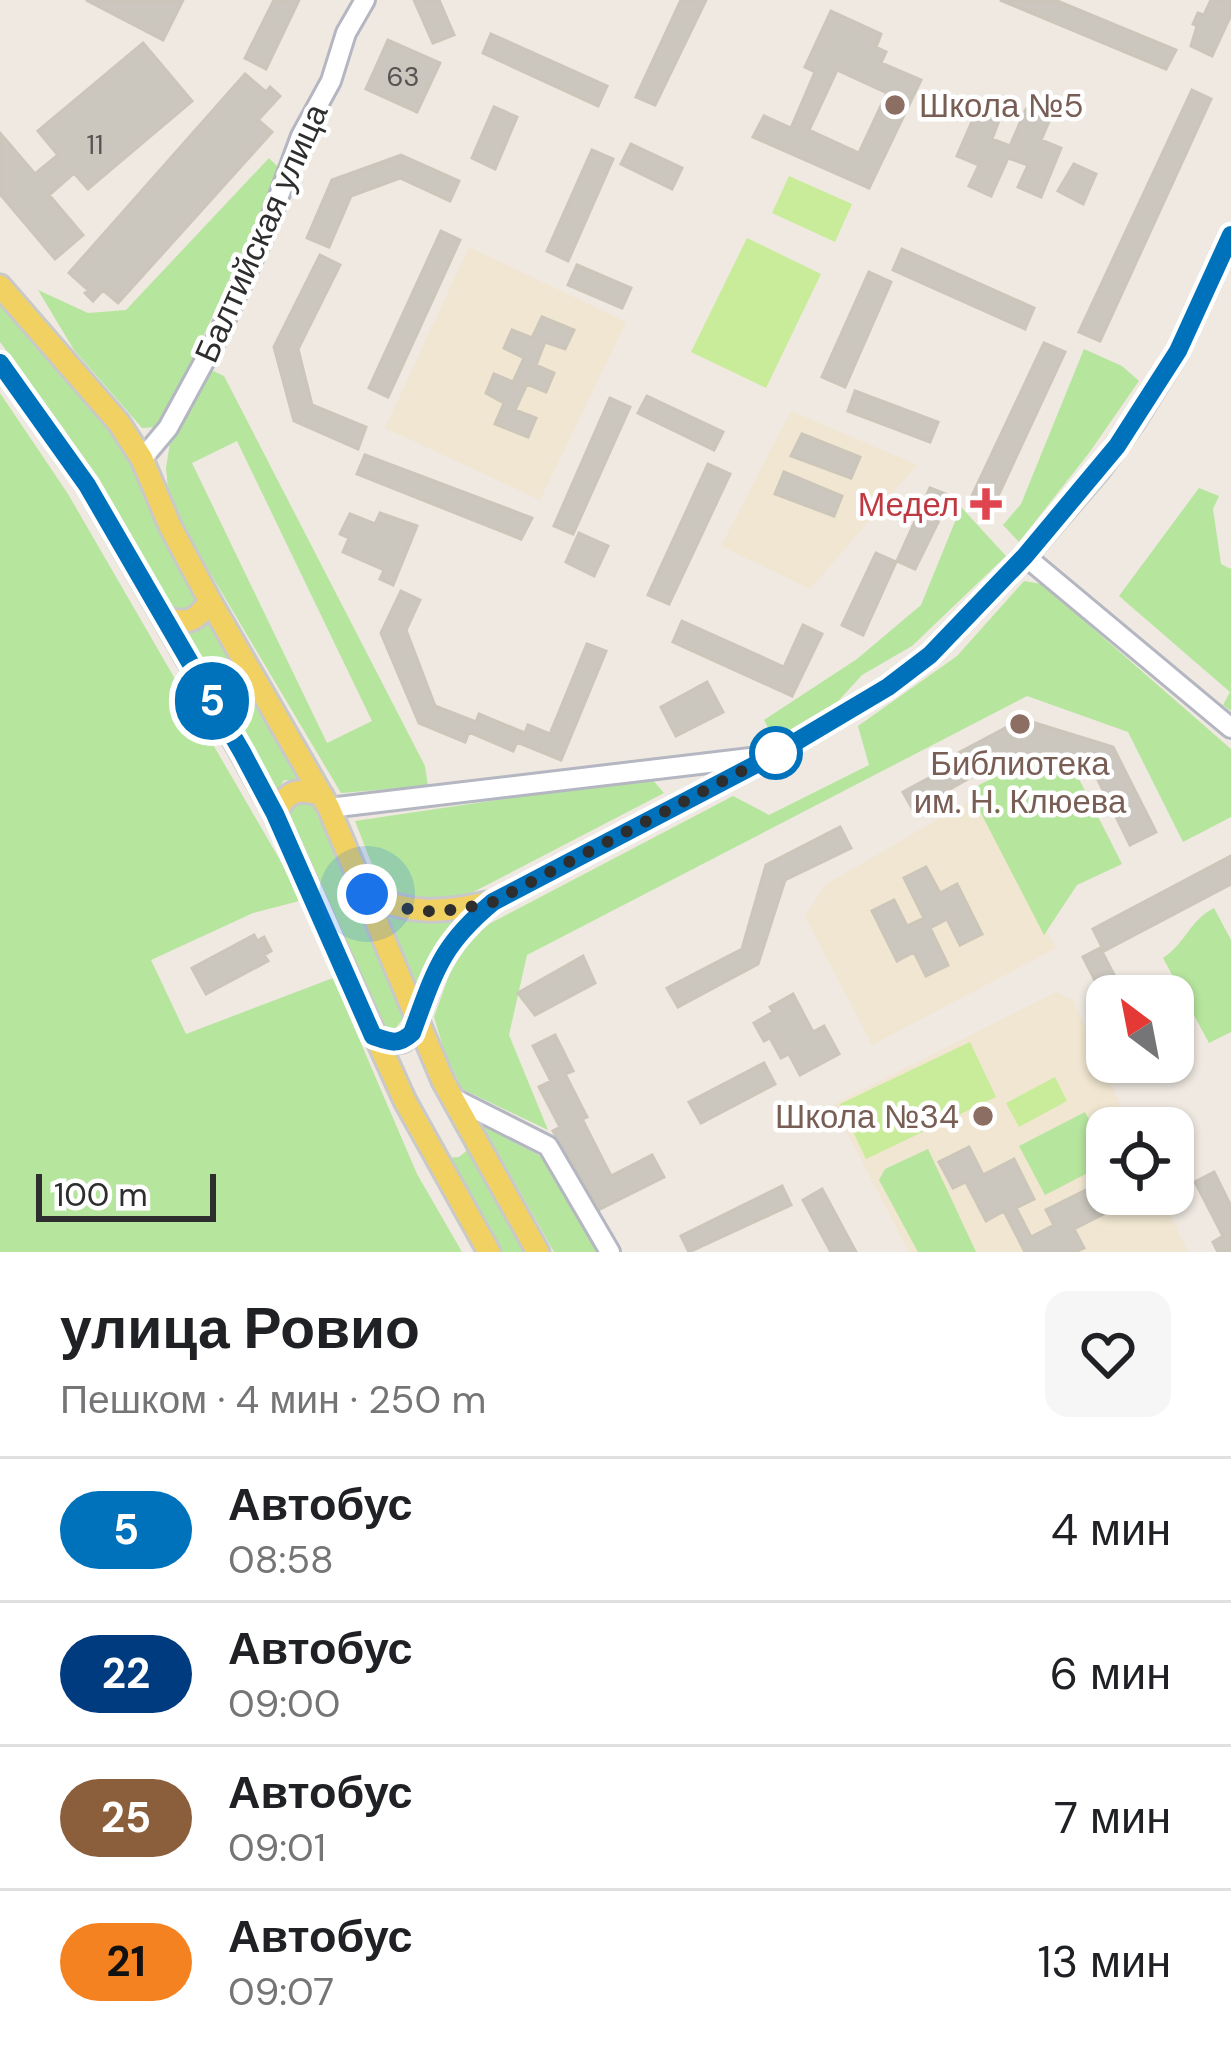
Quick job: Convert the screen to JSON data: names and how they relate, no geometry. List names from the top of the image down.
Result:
{
  "streets": {
    "street": ["Балтийская улица"]
  },
  "places": {
    "other": ["Школа №5", "Библиотека им. Н. Клюева", "Школа №34"],
    "health": ["Медел"]
  },
  "lines": ["bus line 5"],
  "house_numbers": ["63", "11"],
  "scale_bar": "100 m",
  "north": "top left",
  "page": {
    "on_map": "5",
    "scale": "100 m",
    "heading": ["улица Ровио", "Пешком · 4 мин · 250 m"],
    "list": [
      {
        "mark": "5",
        "name": "Автобус",
        "note": "08:58",
        "value": "4 мин"
      },
      {
        "mark": "22",
        "name": "Автобус",
        "note": "09:00",
        "value": "6 мин"
      },
      {
        "mark": "25",
        "name": "Автобус",
        "note": "09:01",
        "value": "7 мин"
      },
      {
        "mark": "21",
        "name": "Автобус",
        "note": "09:07",
        "value": "13 мин"
      }
    ]
  }
}
